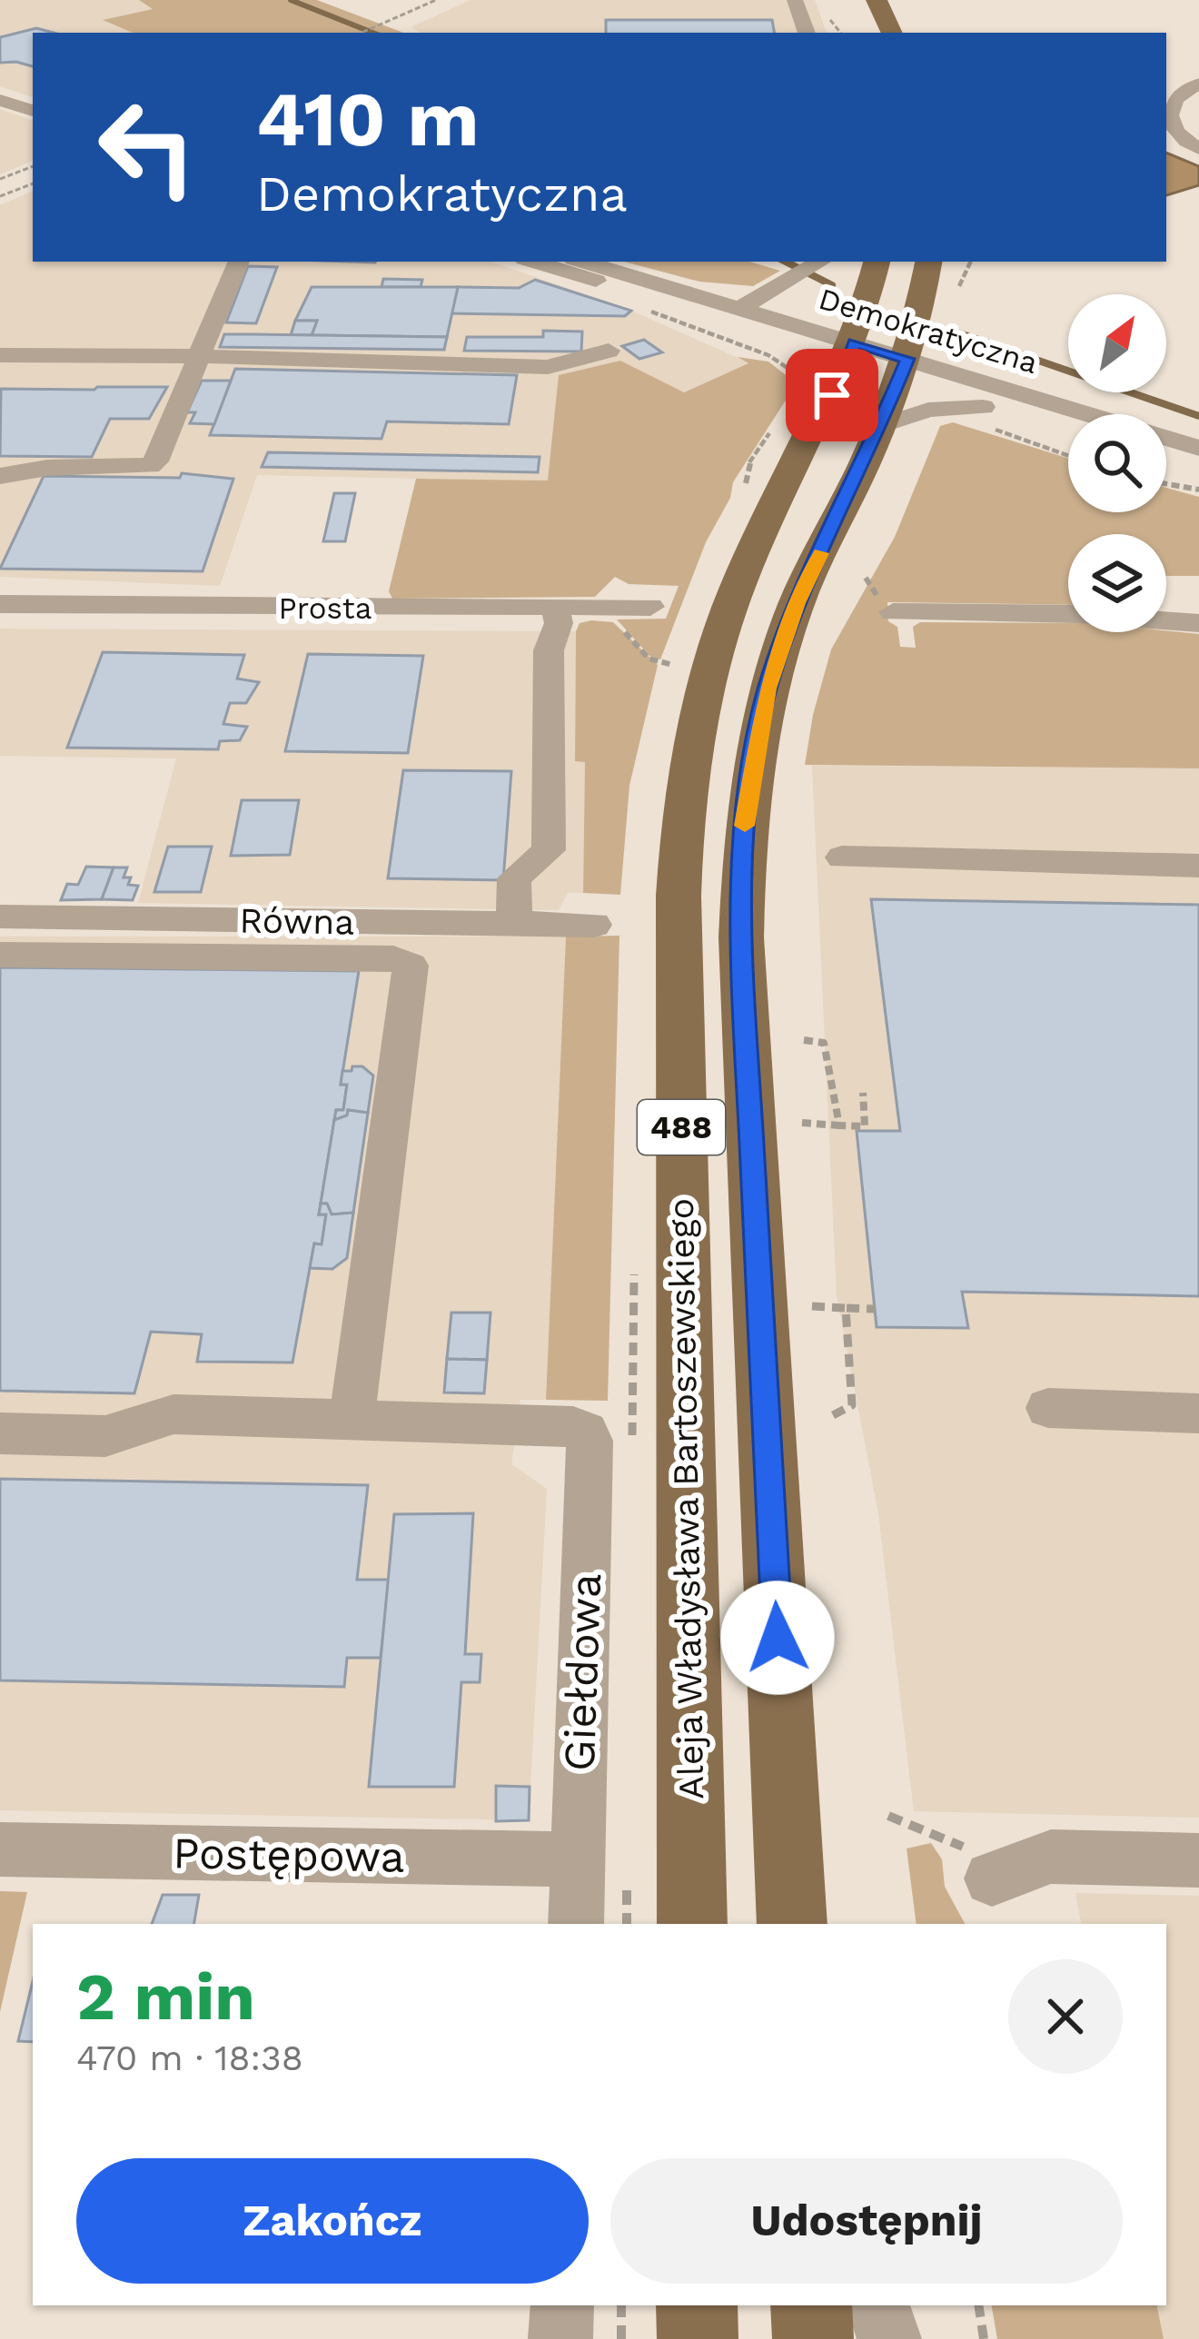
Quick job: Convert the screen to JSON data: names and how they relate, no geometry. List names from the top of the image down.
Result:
{
  "streets": {
    "main road": ["488", "Aleja Władysława Bartoszewskiego"],
    "street": [
      "Demokratyczna",
      "Prosta",
      "Równa",
      "Giełdowa",
      "Postępowa"
    ]
  },
  "crossings": [
    ["Demokratyczna", "Aleja Władysława Bartoszewskiego"],
    ["Giełdowa", "Postępowa"]
  ],
  "north": "top right",
  "page": {
    "turn": ["410 m", "Demokratyczna"],
    "heading": ["2 min", "470 m · 18:38"],
    "buttons": ["Zakończ", "Udostępnij"]
  }
}
